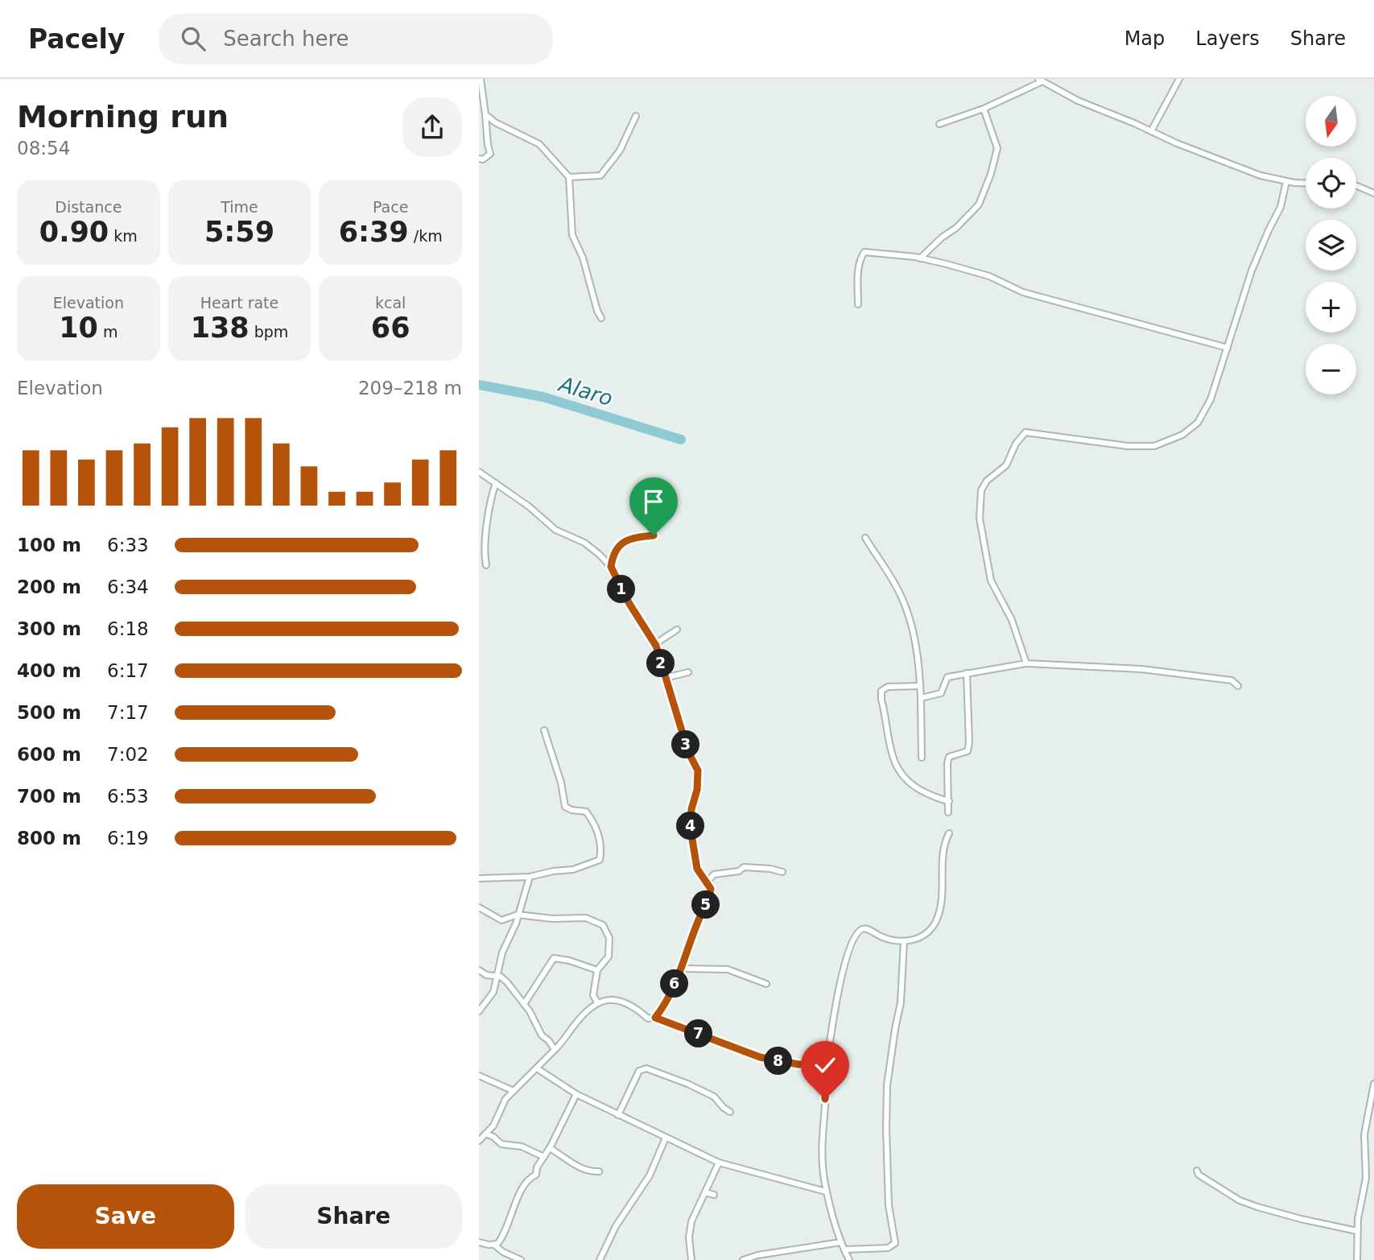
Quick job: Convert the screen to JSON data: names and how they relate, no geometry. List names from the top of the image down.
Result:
{
  "water": ["Alaro"],
  "north": "bottom",
  "page": {
    "header": "Pacely",
    "search": "Search here",
    "nav": ["Map", "Layers", "Share"],
    "heading": ["Morning run", "08:54"],
    "map_buttons": ["+", "−"],
    "stats": [
      ["Distance", "0.90 km"],
      ["Time", "5:59"],
      ["Pace", "6:39 /km"],
      ["Elevation", "10 m"],
      ["Heart rate", "138 bpm"],
      ["kcal", "66"]
    ],
    "chart": ["Elevation", "209–218 m"],
    "list": [
      {
        "name": "100 m",
        "note": "6:33"
      },
      {
        "name": "200 m",
        "note": "6:34"
      },
      {
        "name": "300 m",
        "note": "6:18"
      },
      {
        "name": "400 m",
        "note": "6:17"
      },
      {
        "name": "500 m",
        "note": "7:17"
      },
      {
        "name": "600 m",
        "note": "7:02"
      },
      {
        "name": "700 m",
        "note": "6:53"
      },
      {
        "name": "800 m",
        "note": "6:19"
      }
    ],
    "pins": [
      "1",
      "2",
      "3",
      "4",
      "5",
      "6",
      "7",
      "8"
    ],
    "buttons": ["Save", "Share"]
  }
}
